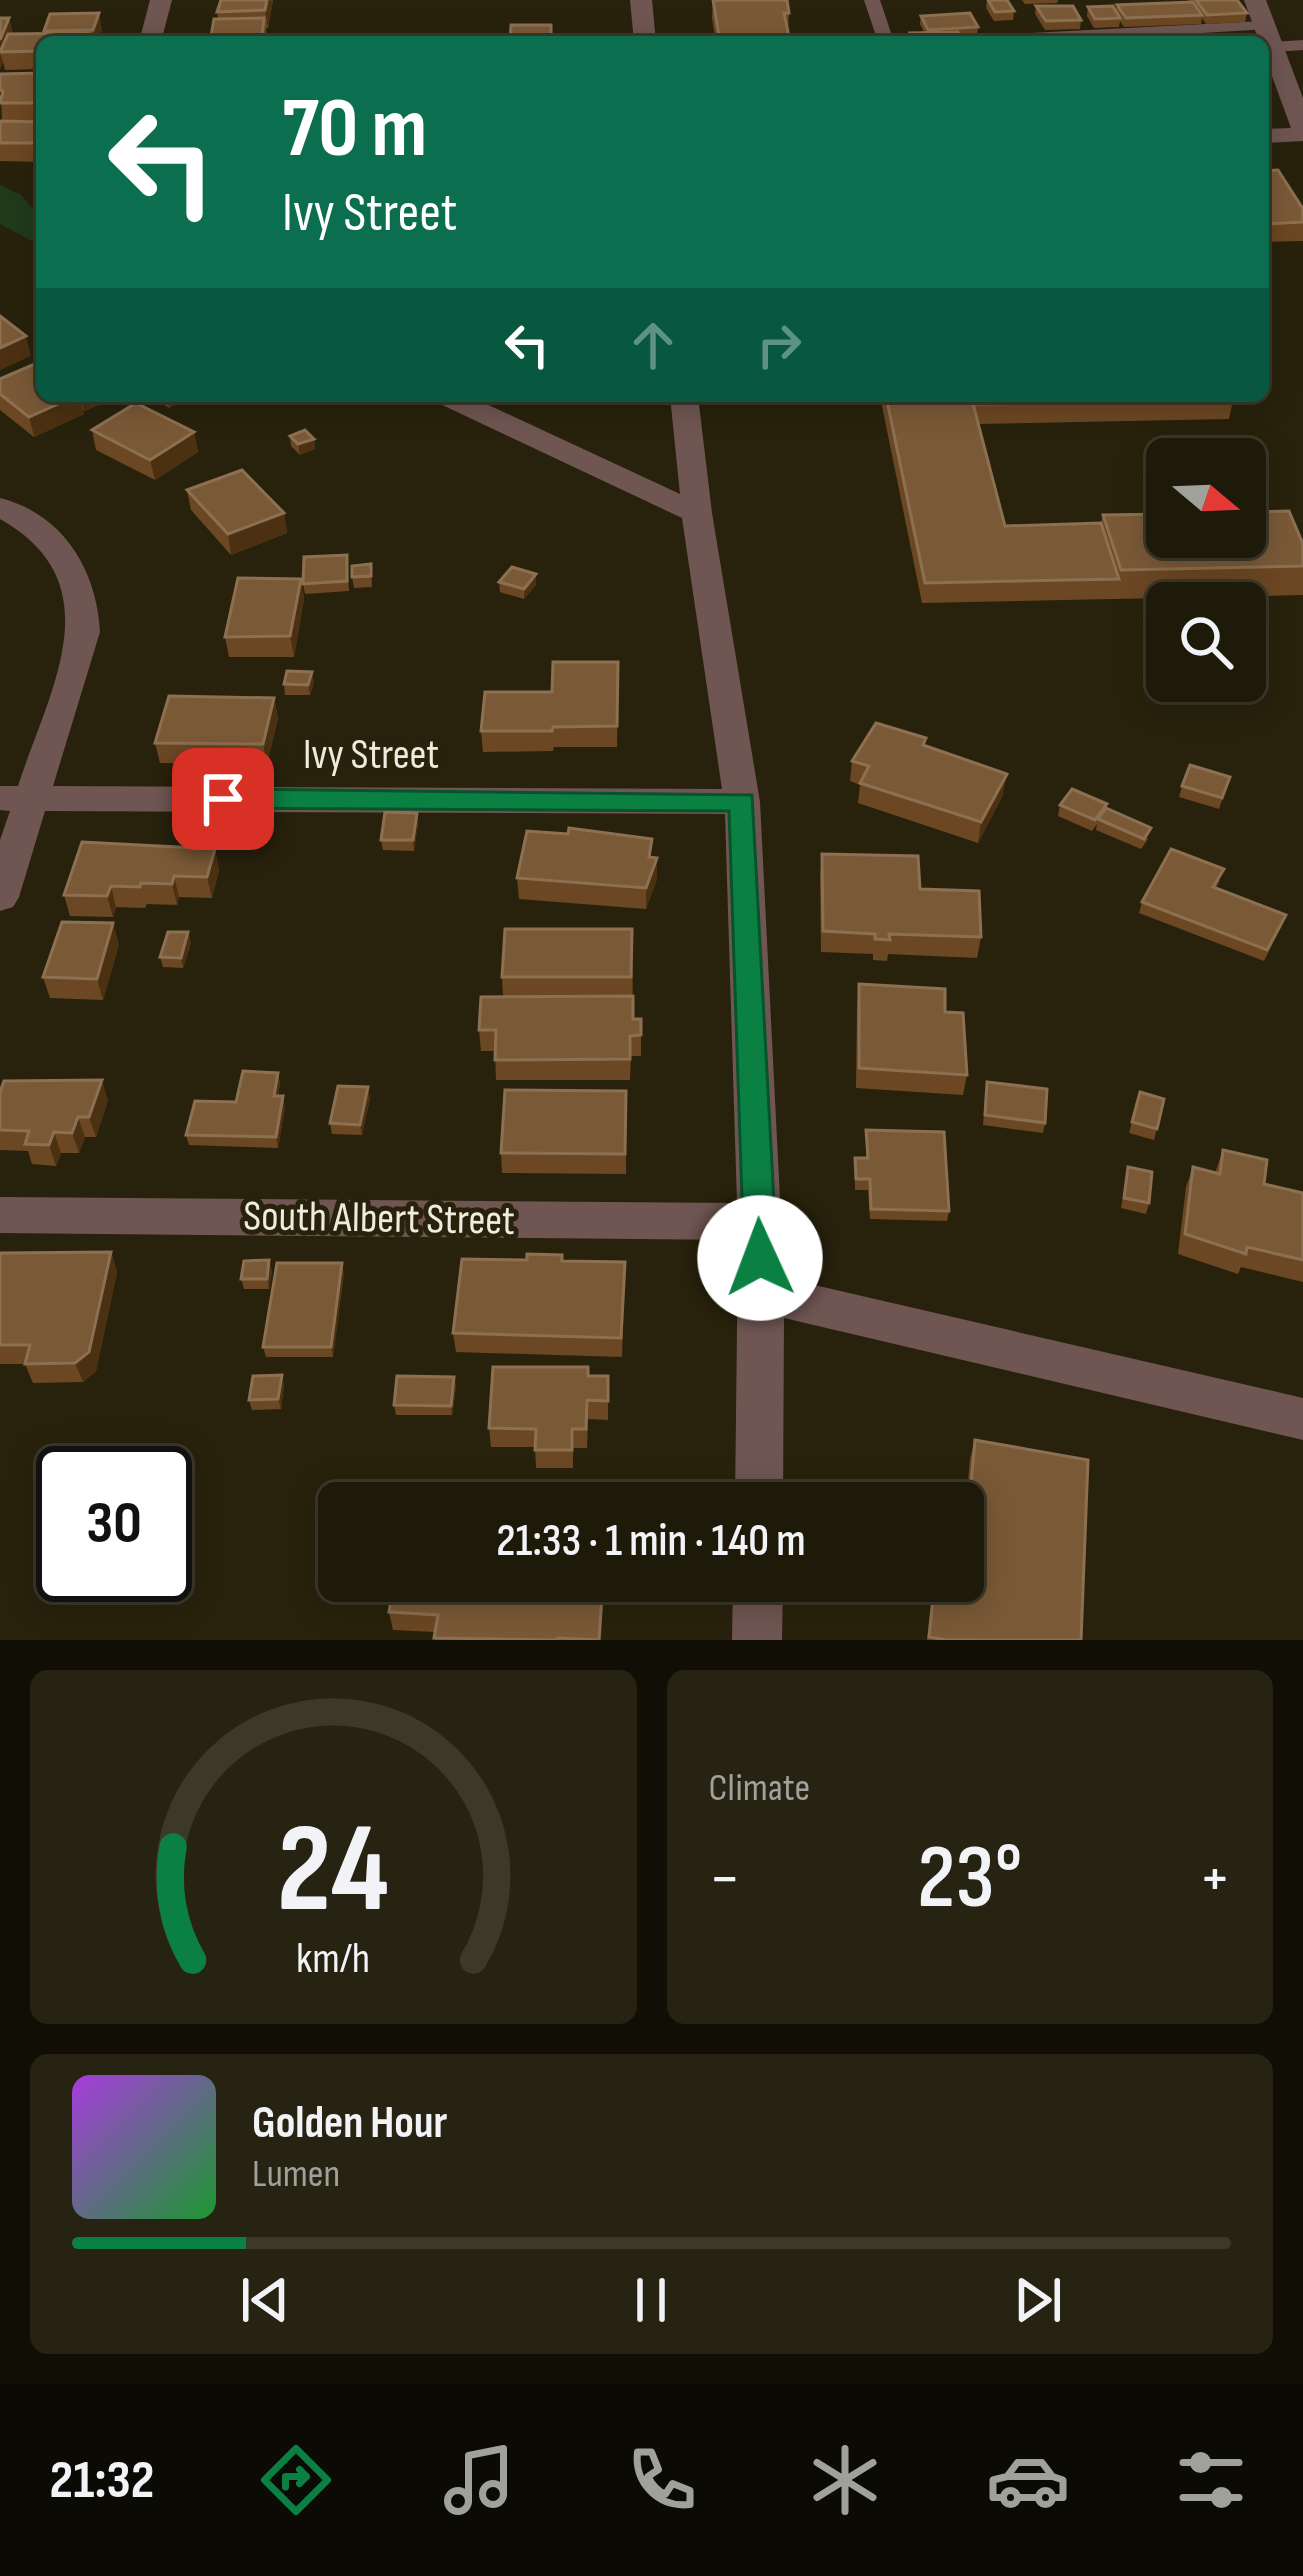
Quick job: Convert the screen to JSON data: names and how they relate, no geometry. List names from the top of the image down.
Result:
{
  "streets": {
    "street": ["Ivy Street", "South Albert Street"]
  },
  "north": "right",
  "page": {
    "turn": ["70 m", "Ivy Street"],
    "limit": "30",
    "trip": "21:33 · 1 min · 140 m",
    "tile": "Climate",
    "heat": ["−", "23°", "+"],
    "song": ["Golden Hour", "Lumen"],
    "tabs": "21:32",
    "gauge": ["24", "km/h"]
  }
}
